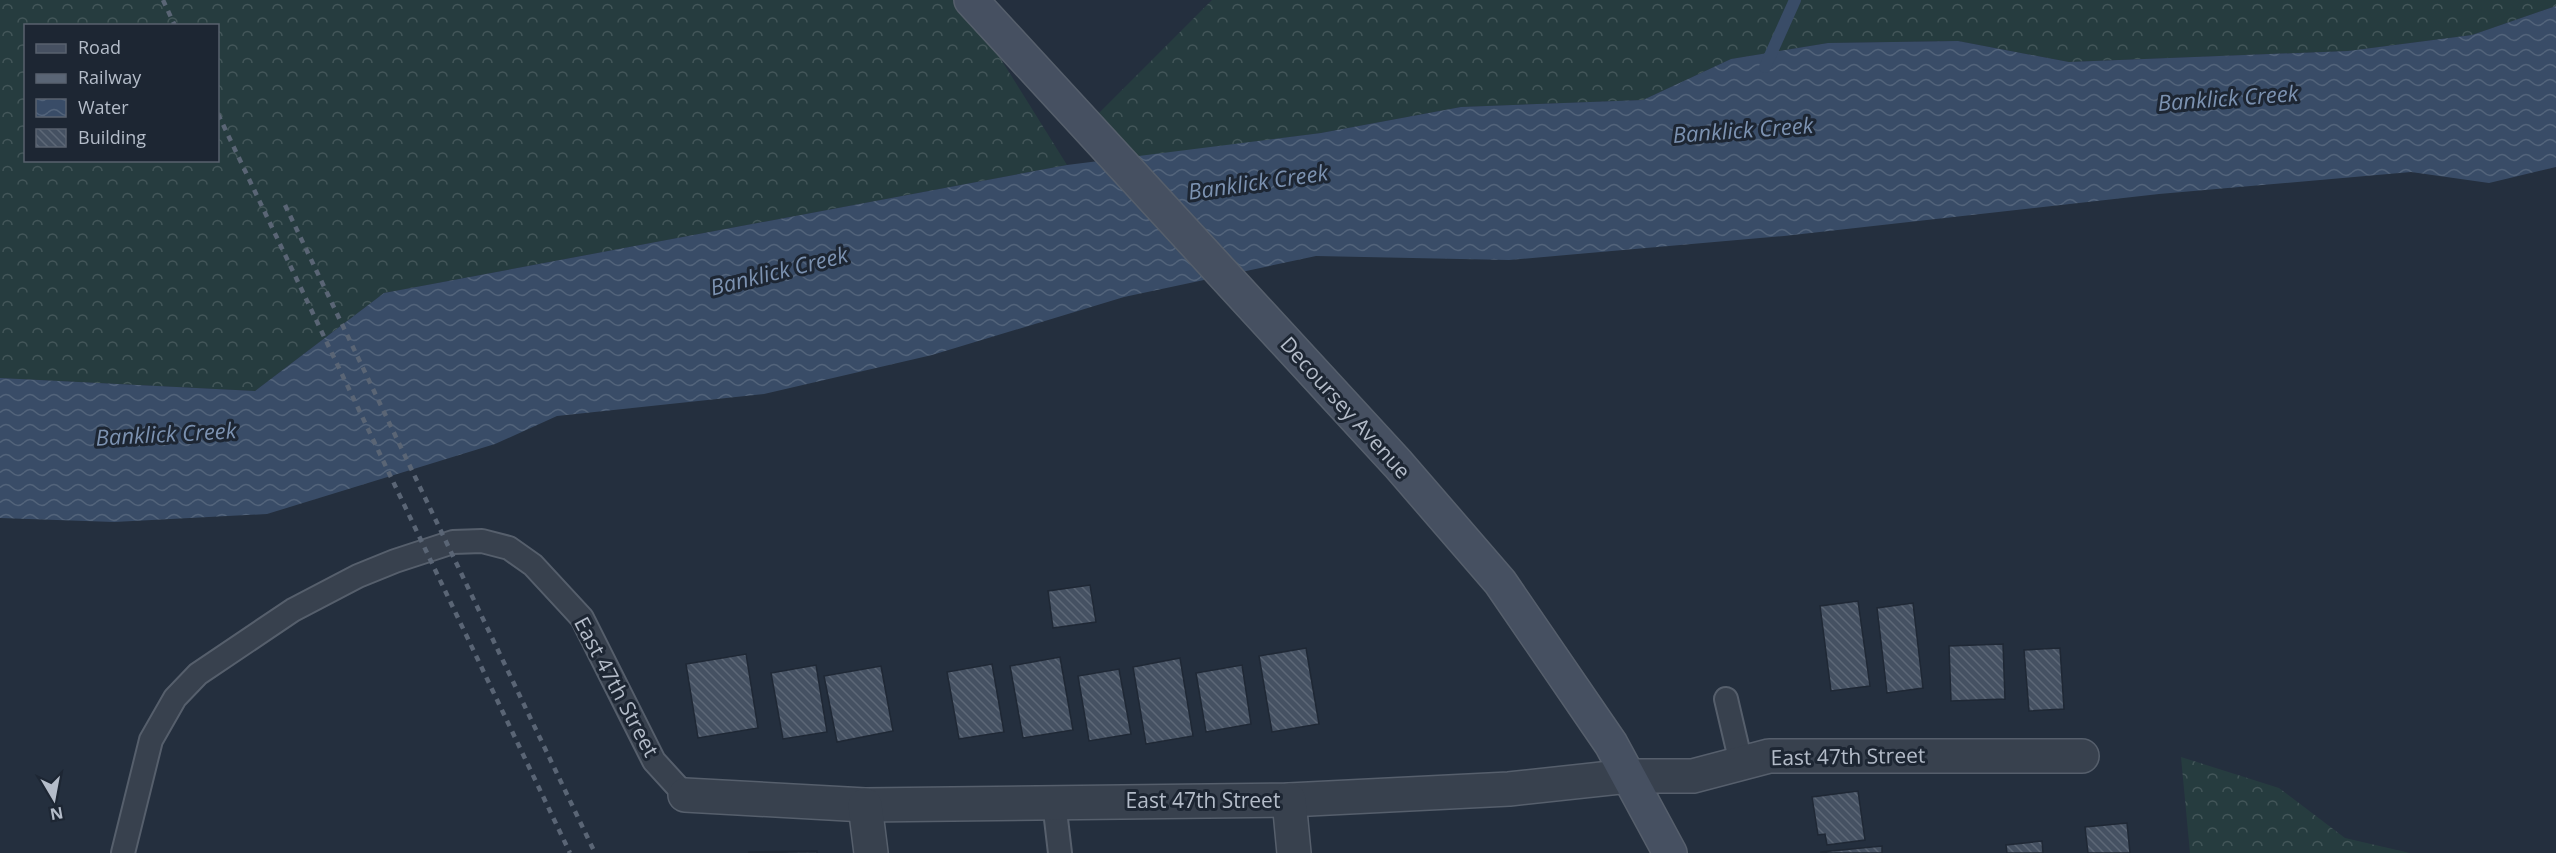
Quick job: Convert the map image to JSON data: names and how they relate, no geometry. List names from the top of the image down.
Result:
{
  "streets": {
    "main road": ["Decoursey Avenue"],
    "street": ["East 47th Street"]
  },
  "crossings": [
    ["Decoursey Avenue", "East 47th Street"]
  ],
  "water": ["Banklick Creek"],
  "legend": [
    "Road",
    "Railway",
    "Water",
    "Building"
  ],
  "north": "bottom"
}
